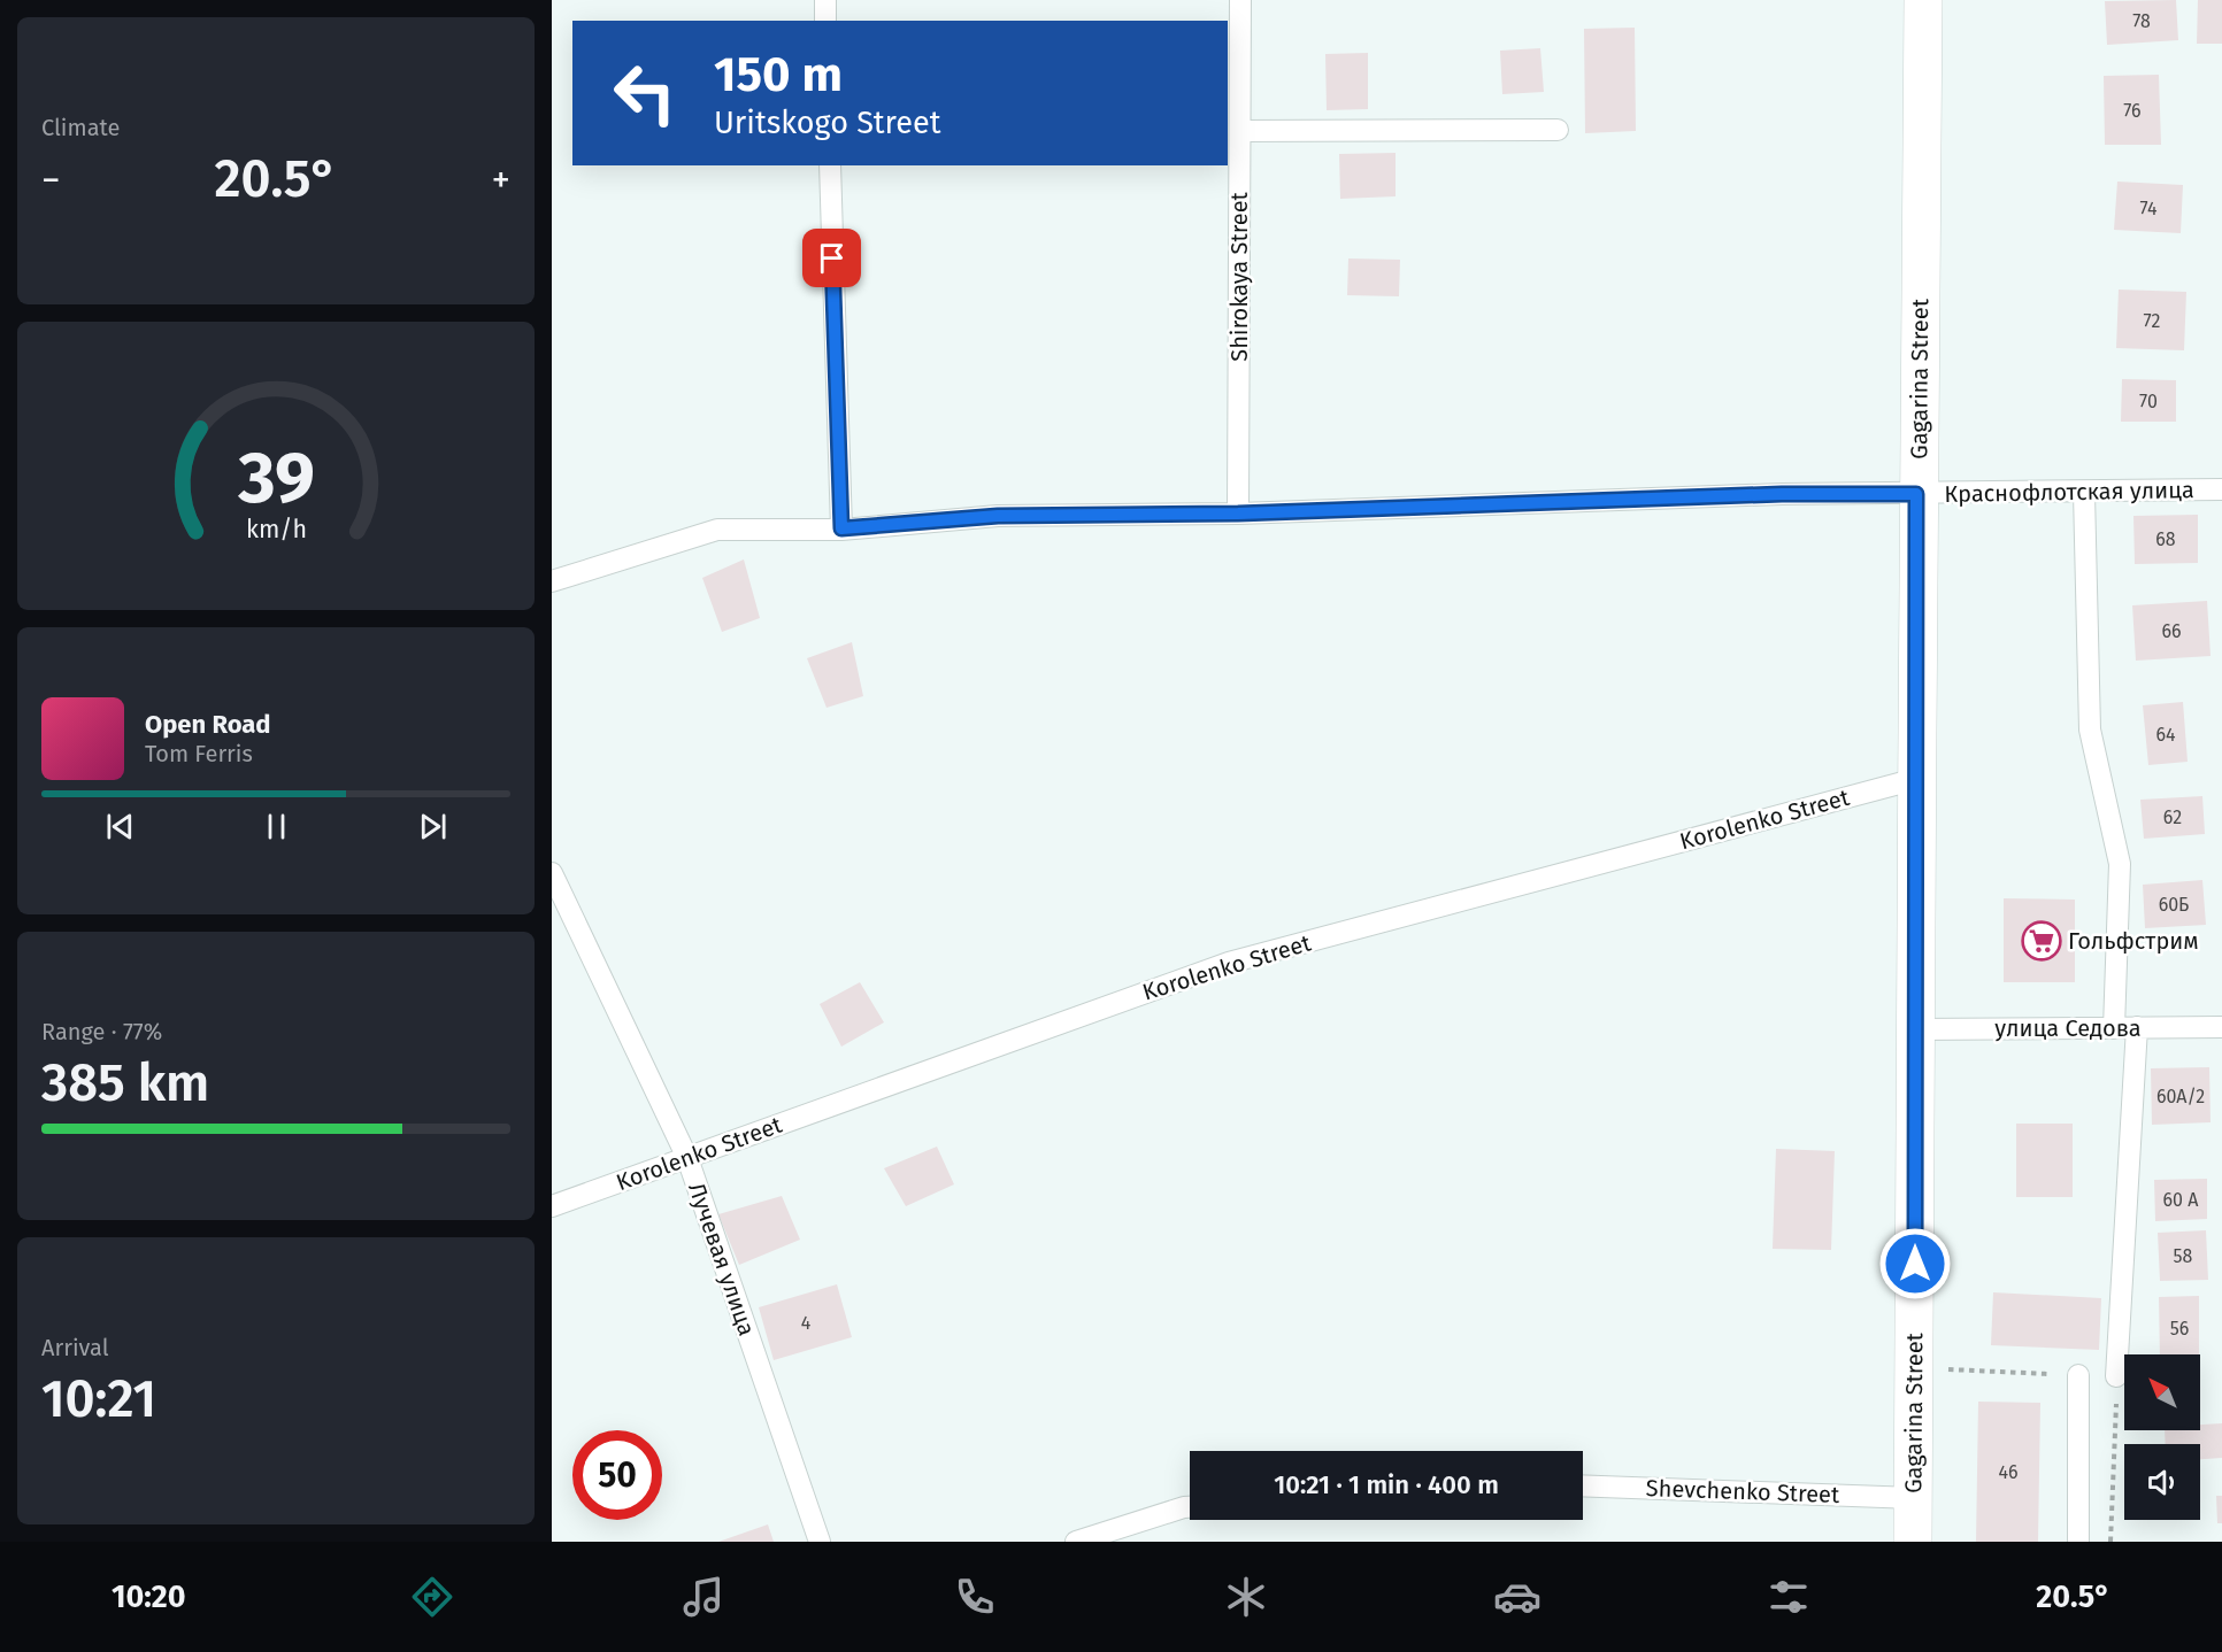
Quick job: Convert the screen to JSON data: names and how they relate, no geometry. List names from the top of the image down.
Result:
{
  "streets": {
    "main road": ["Gagarina Street"],
    "lane": [
      "Shirokaya Street",
      "Краснофлотская улица",
      "Korolenko Street",
      "улица Седова",
      "Лучевая улица",
      "Shevchenko Street"
    ]
  },
  "crossings": [
    ["Shirokaya Street", "Краснофлотская улица"],
    ["Gagarina Street", "Краснофлотская улица"],
    ["Gagarina Street", "Korolenko Street"],
    ["Gagarina Street", "улица Седова"],
    ["Gagarina Street", "Shevchenko Street"],
    ["Korolenko Street", "Лучевая улица"]
  ],
  "places": {
    "supermarket": ["Гольфстрим"]
  },
  "house_numbers": [
    "78",
    "76",
    "74",
    "72",
    "70",
    "68",
    "66",
    "64",
    "62",
    "60Б",
    "60А/2",
    "60 А",
    "58",
    "4",
    "56",
    "46"
  ],
  "north": "top left",
  "page": {
    "tile": [
      "Climate",
      ["Range · 77%", "385 km"],
      ["Arrival", "10:21"]
    ],
    "turn": ["150 m", "Uritskogo Street"],
    "heat": ["−", "20.5°", "+"],
    "song": ["Open Road", "Tom Ferris"],
    "limit": "50",
    "trip": "10:21 · 1 min · 400 m",
    "tabs": ["10:20", "20.5°"],
    "gauge": ["39", "km/h"]
  }
}
